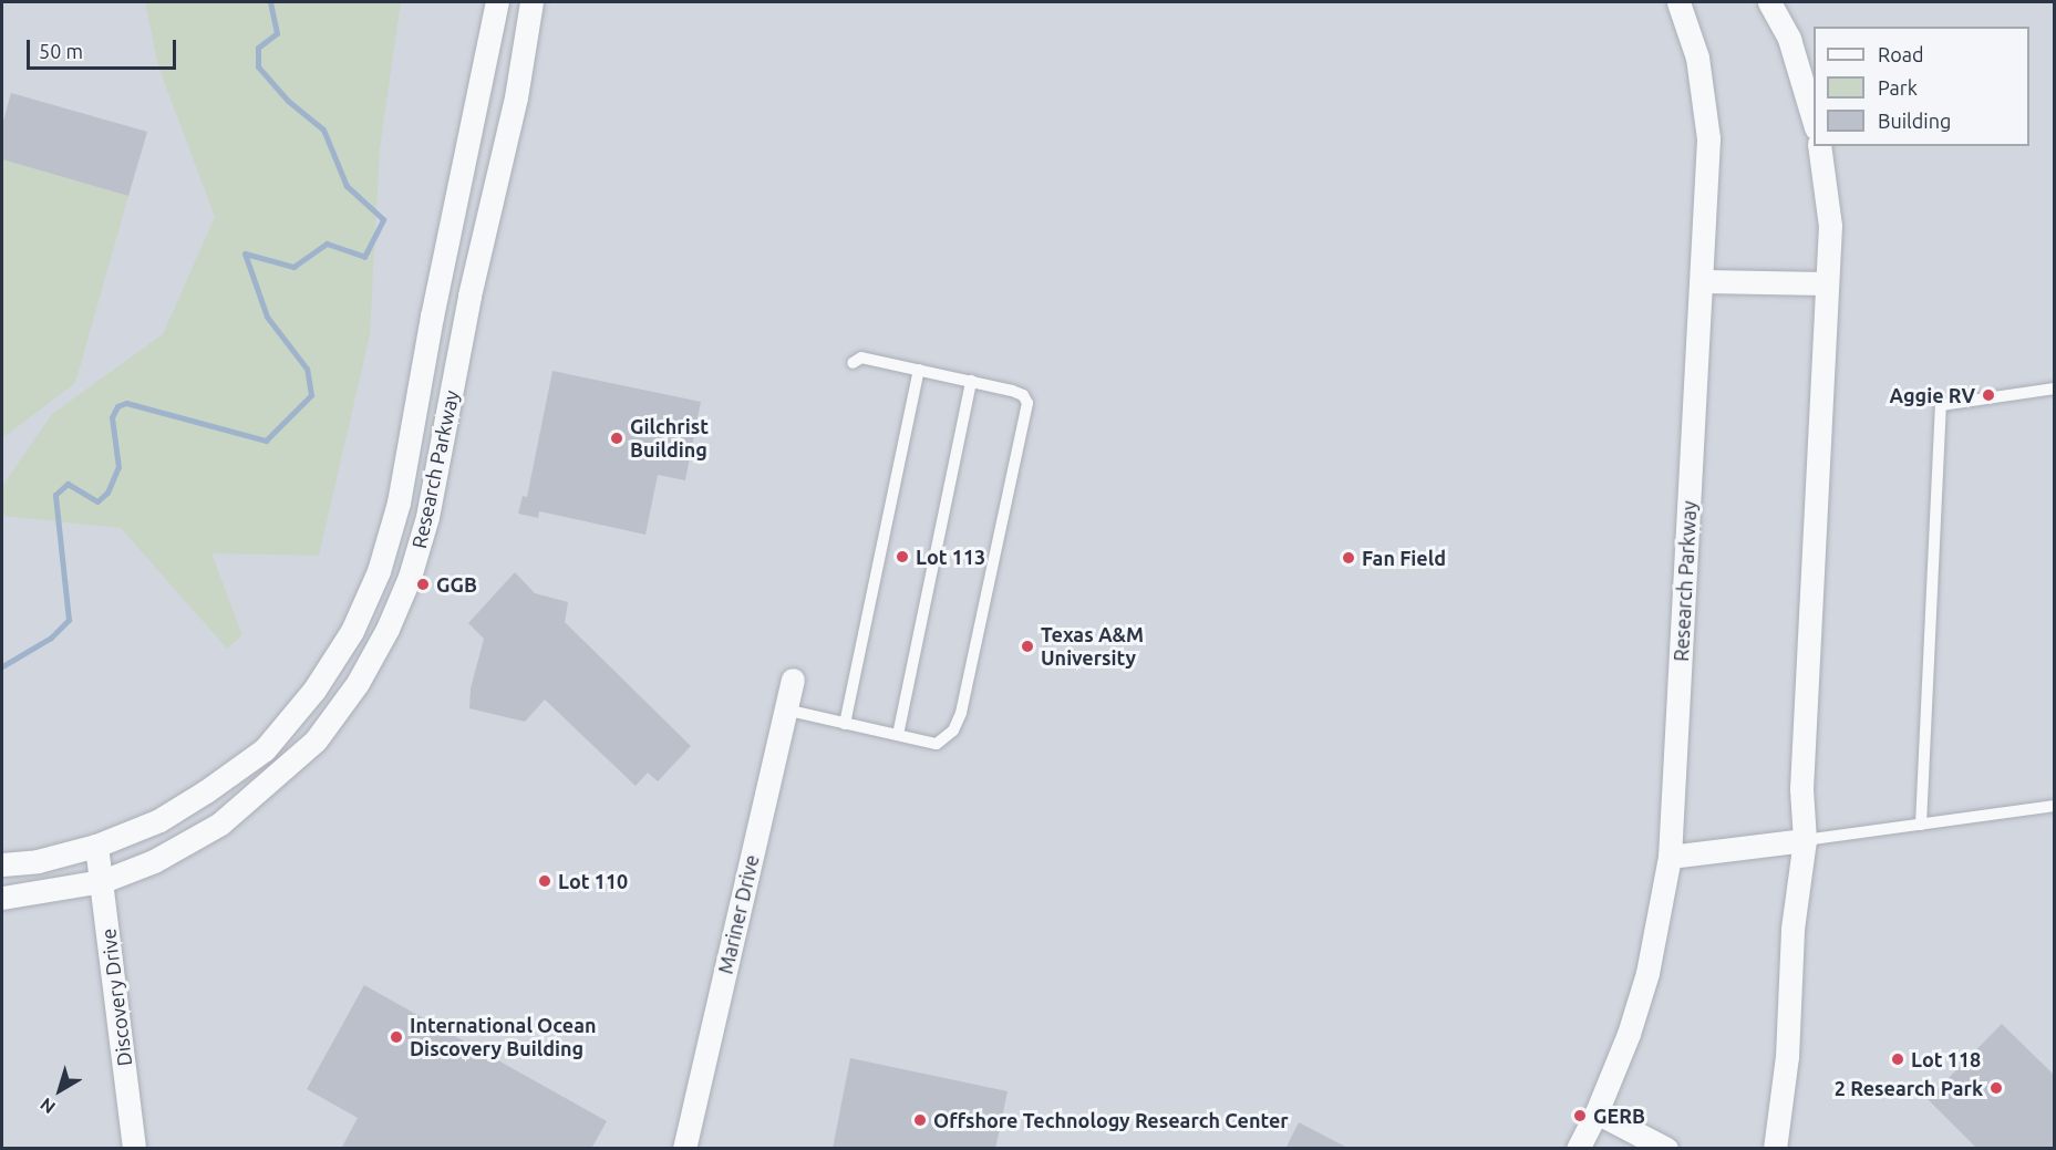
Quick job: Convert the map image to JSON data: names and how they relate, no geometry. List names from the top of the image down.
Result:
{
  "streets": {
    "street": ["Research Parkway", "Mariner Drive", "Discovery Drive"]
  },
  "crossings": [
    ["Research Parkway", "Discovery Drive"]
  ],
  "places": [
    "Aggie RV",
    "Gilchrist Building",
    "Lot 113",
    "Fan Field",
    "GGB",
    "Texas A&M University",
    "Lot 110",
    "International Ocean Discovery Building",
    "Lot 118",
    "2 Research Park",
    "GERB",
    "Offshore Technology Research Center"
  ],
  "legend": ["Road", "Park", "Building"],
  "scale_bar": "50 m",
  "north": "bottom left"
}
